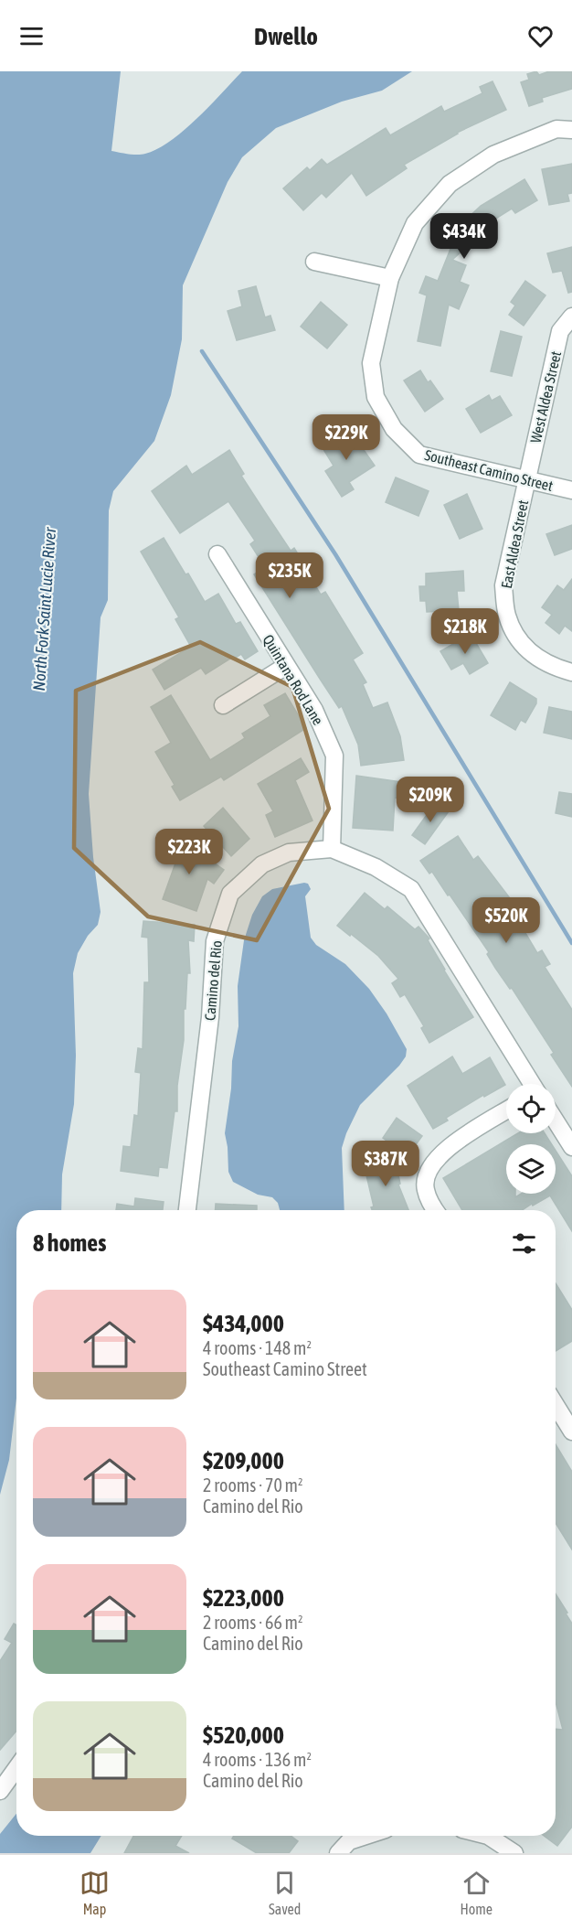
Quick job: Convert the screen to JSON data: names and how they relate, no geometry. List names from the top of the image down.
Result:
{
  "streets": {
    "street": [
      "West Aldea Street",
      "Southeast Camino Street",
      "East Aldea Street",
      "Quintana Rod Lane",
      "Camino del Rio"
    ]
  },
  "crossings": [
    ["West Aldea Street", "Southeast Camino Street"],
    ["West Aldea Street", "East Aldea Street"],
    ["Southeast Camino Street", "East Aldea Street"],
    ["Quintana Rod Lane", "Camino del Rio"]
  ],
  "water": ["North Fork Saint Lucie River"],
  "page": {
    "header": "Dwello",
    "price": [
      "$434K",
      "$229K",
      "$235K",
      "$218K",
      "$209K",
      "$223K",
      "$520K",
      "$387K"
    ],
    "heading": "8 homes",
    "list": [
      {
        "name": "$434,000",
        "note": "4 rooms · 148 m² · Southeast Camino Street"
      },
      {
        "name": "$209,000",
        "note": "2 rooms · 70 m² · Camino del Rio"
      },
      {
        "name": "$223,000",
        "note": "2 rooms · 66 m² · Camino del Rio"
      },
      {
        "name": "$520,000",
        "note": "4 rooms · 136 m² · Camino del Rio"
      }
    ],
    "tabs": ["Map", "Saved", "Home"]
  }
}
